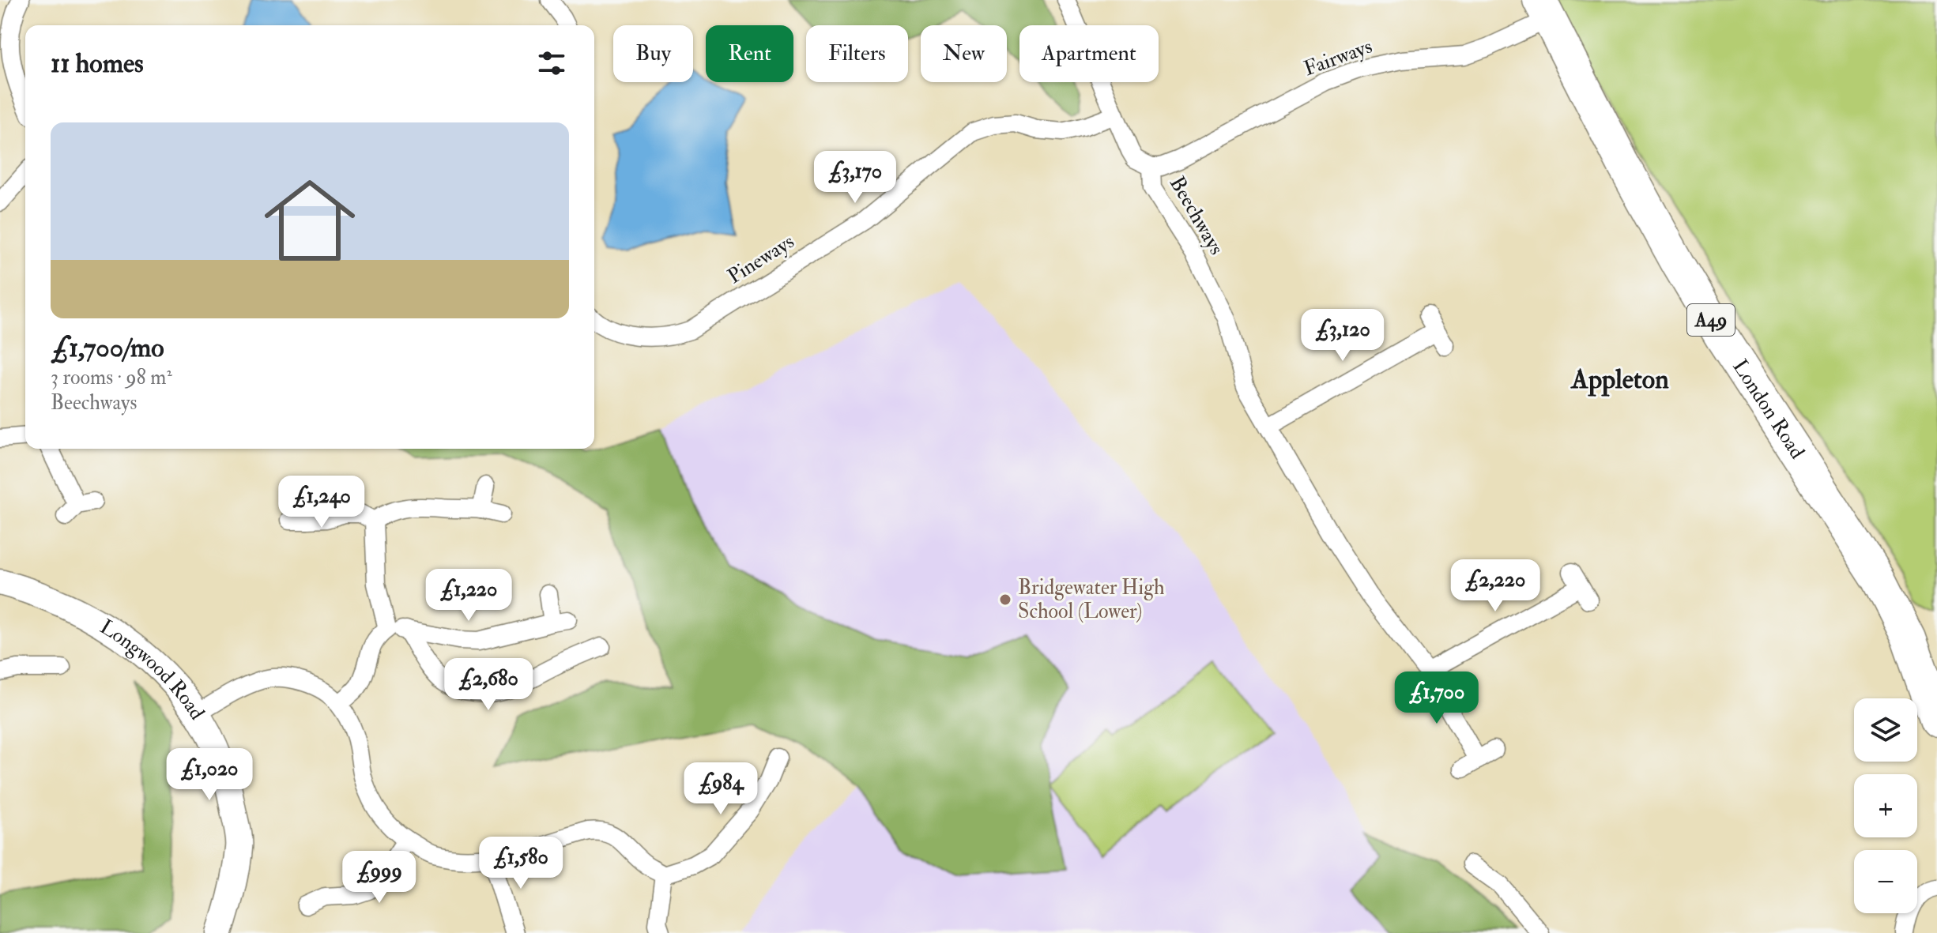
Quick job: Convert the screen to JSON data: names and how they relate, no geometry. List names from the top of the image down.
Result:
{
  "streets": {
    "highway": ["A49", "London Road"],
    "street": [
      "Fairways",
      "Beechways",
      "Pineways",
      "Longwood Road"
    ]
  },
  "crossings": [
    ["Fairways", "Beechways"],
    ["Fairways", "London Road"],
    ["Beechways", "Pineways"]
  ],
  "districts": ["Appleton"],
  "places": ["Bridgewater High School (Lower)"],
  "page": {
    "chip": [
      "Buy",
      "Rent",
      "Filters",
      "New",
      "Apartment"
    ],
    "heading": "11 homes",
    "list": [
      {
        "name": "£1,700/mo",
        "note": "3 rooms · 98 m² · Beechways"
      }
    ],
    "price": [
      "£3,170",
      "£3,120",
      "£1,240",
      "£2,220",
      "£1,220",
      "£2,680",
      "£1,700",
      "£1,020",
      "£984",
      "£1,580",
      "£999"
    ],
    "map_buttons": ["+", "−"]
  }
}
